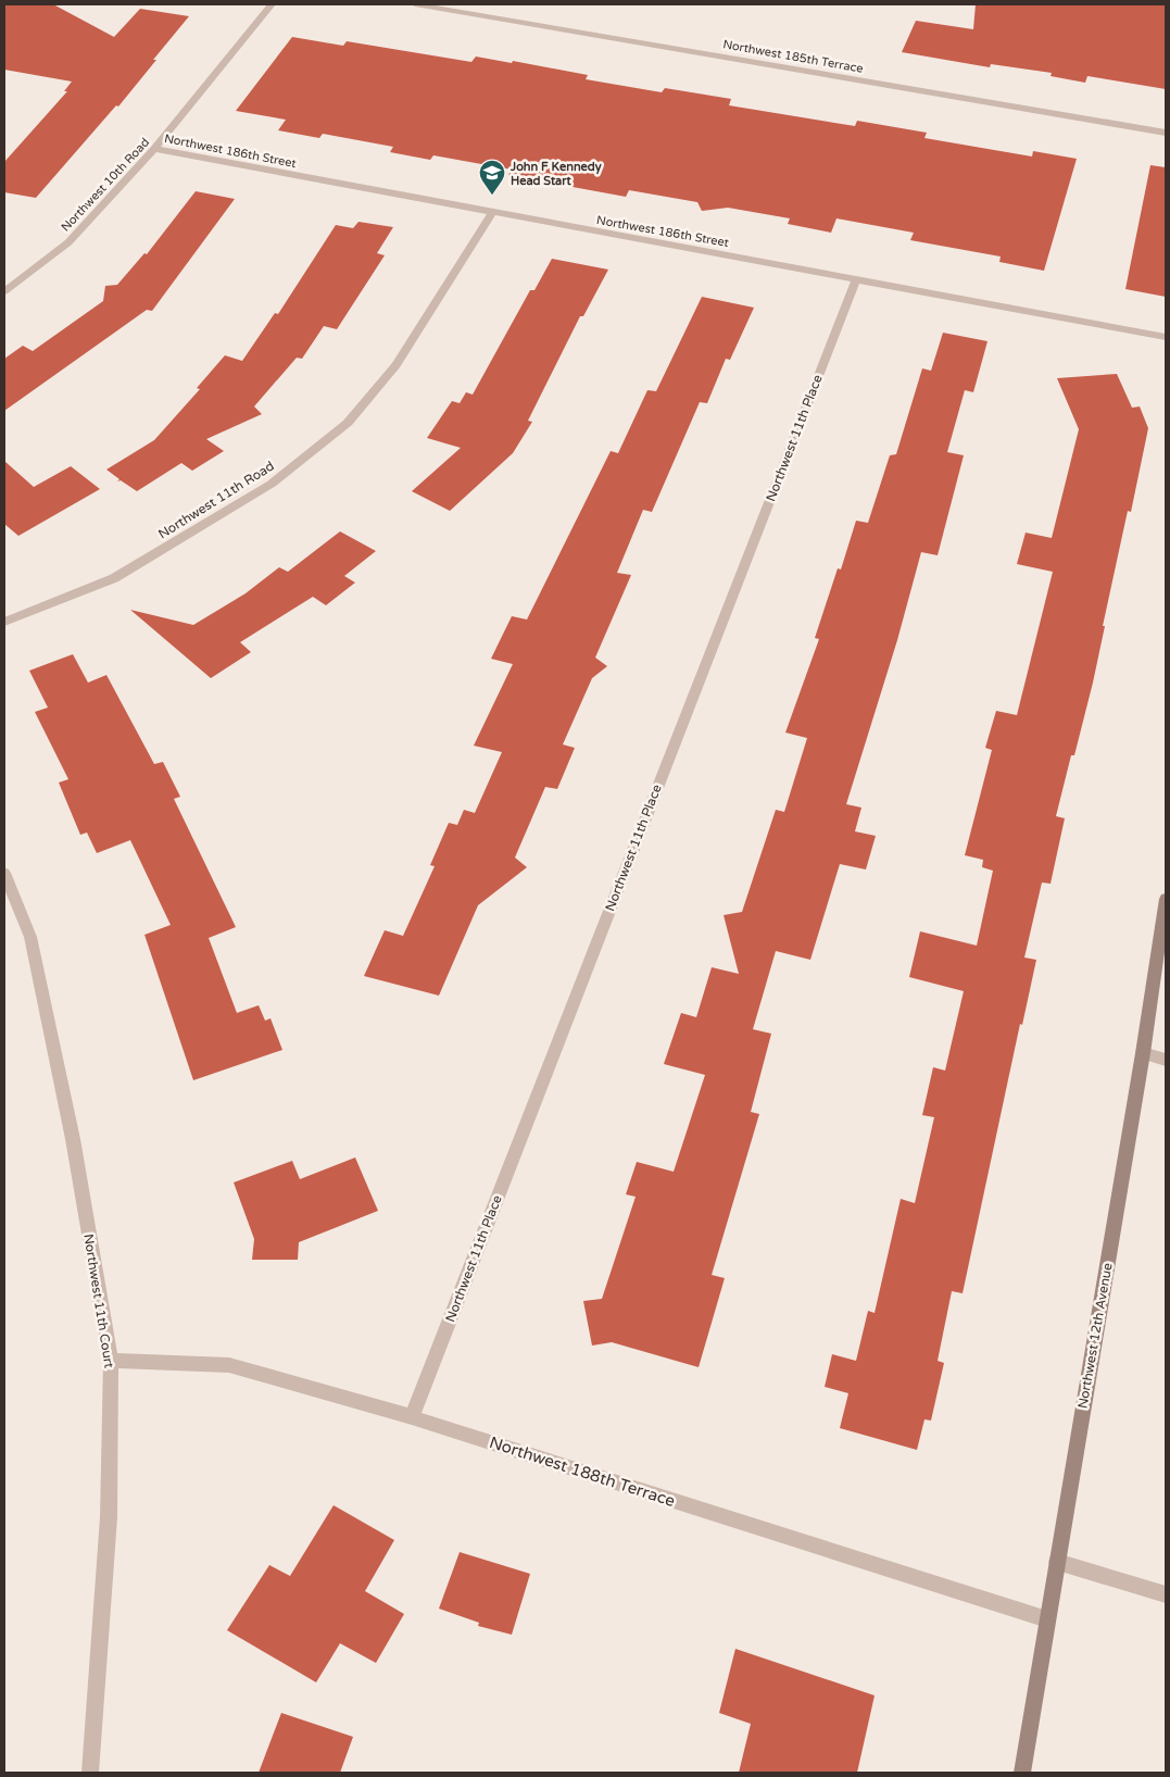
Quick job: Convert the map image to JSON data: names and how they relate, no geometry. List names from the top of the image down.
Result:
{
  "streets": {
    "street": [
      "Northwest 185th Terrace",
      "Northwest 186th Street",
      "Northwest 10th Road",
      "Northwest 11th Place",
      "Northwest 11th Road",
      "Northwest 11th Court",
      "Northwest 12th Avenue",
      "Northwest 188th Terrace"
    ]
  },
  "crossings": [
    ["Northwest 186th Street", "Northwest 10th Road"],
    ["Northwest 186th Street", "Northwest 11th Place"],
    ["Northwest 186th Street", "Northwest 11th Road"],
    ["Northwest 11th Place", "Northwest 188th Terrace"],
    ["Northwest 11th Court", "Northwest 188th Terrace"],
    ["Northwest 12th Avenue", "Northwest 188th Terrace"]
  ],
  "places": {
    "school or university": ["John F Kennedy Head Start"]
  }
}
